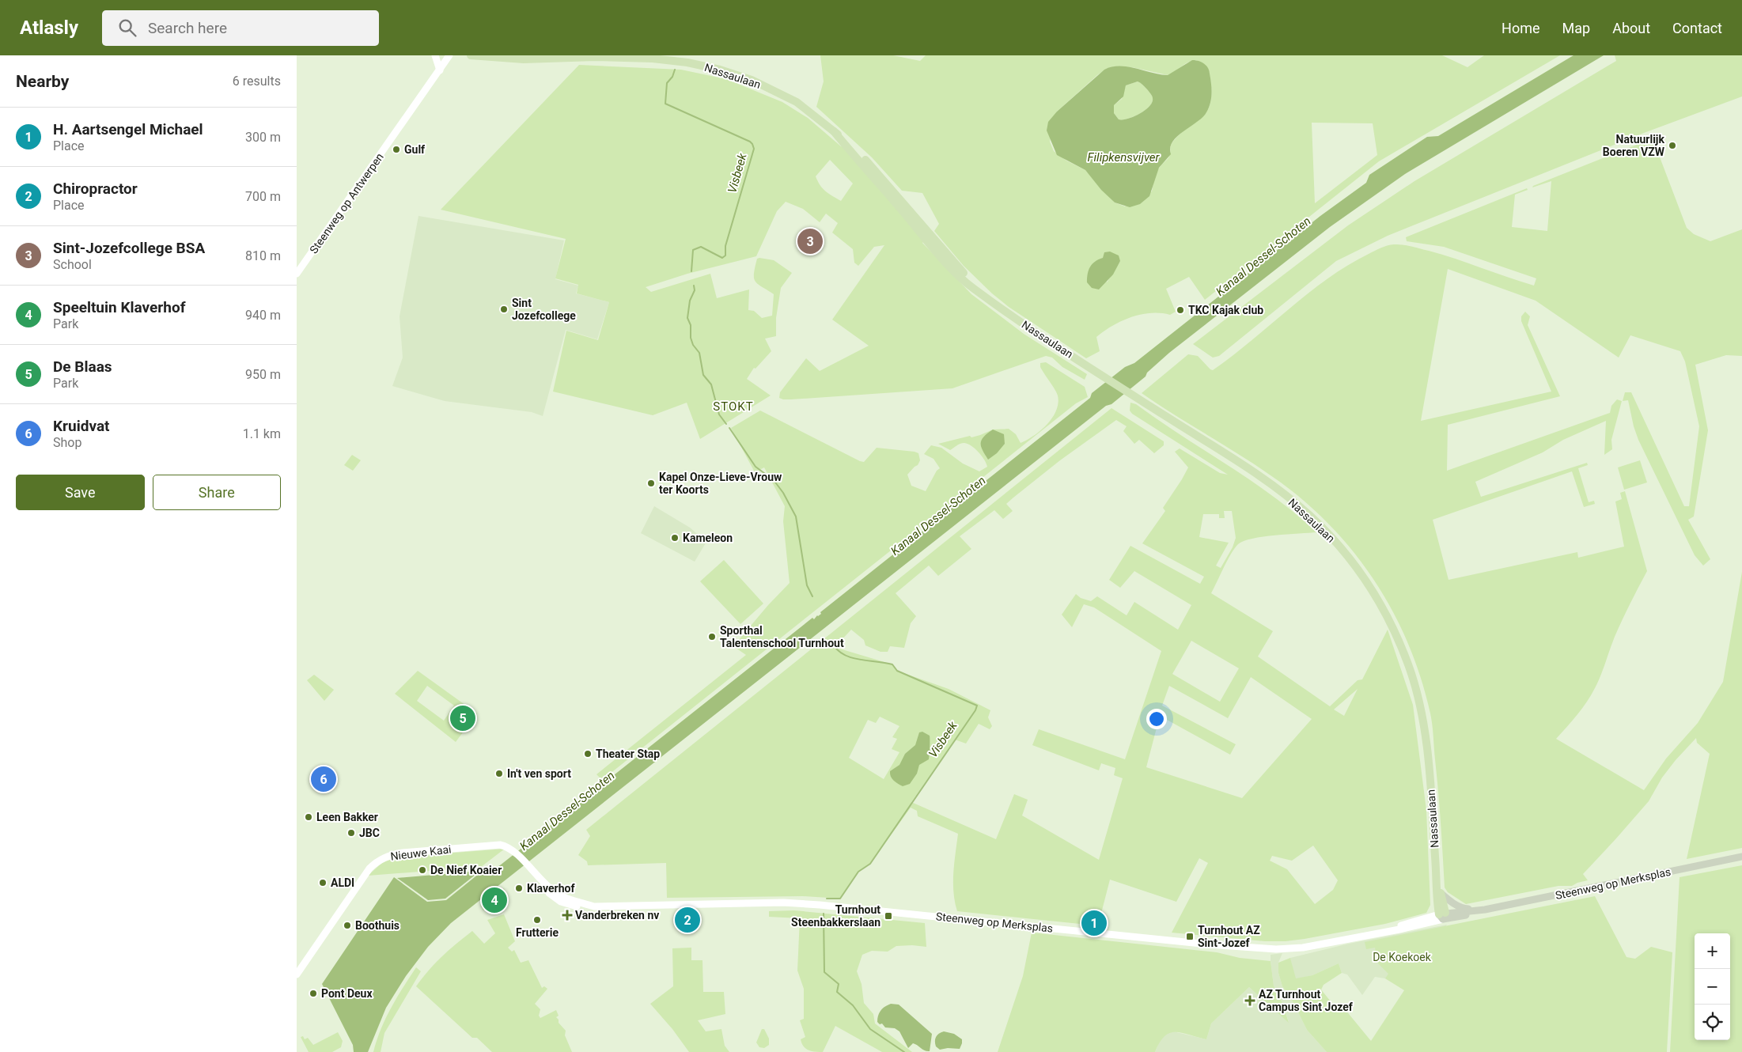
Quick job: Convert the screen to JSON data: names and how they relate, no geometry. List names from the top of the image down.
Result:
{
  "streets": {
    "main road": ["Nassaulaan", "Steenweg op Merksplas"],
    "street": ["Steenweg op Antwerpen", "Nieuwe Kaai"]
  },
  "crossings": [
    ["Nassaulaan", "Steenweg op Merksplas"],
    ["Nieuwe Kaai", "Steenweg op Merksplas"]
  ],
  "districts": ["STOKT"],
  "water": ["Filipkensvijver", "Visbeek", "Kanaal Dessel-Schoten"],
  "parks": ["De Koekoek"],
  "places": {
    "other": [
      "Natuurlijk Boeren VZW",
      "Gulf",
      "Sint Jozefcollege",
      "TKC Kajak club",
      "Kapel Onze-Lieve-Vrouw ter Koorts",
      "Kameleon",
      "Sporthal Talentenschool Turnhout",
      "Theater Stap",
      "In't ven sport",
      "Leen Bakker",
      "JBC",
      "De Nief Koaier",
      "ALDI",
      "Klaverhof",
      "Frutterie",
      "Boothuis",
      "Pont Deux"
    ],
    "health": ["Vanderbreken nv", "AZ Turnhout Campus Sint Jozef"],
    "transit": ["Turnhout Steenbakkerslaan", "Turnhout AZ Sint-Jozef"]
  },
  "page": {
    "header": "Atlasly",
    "search": "Search here",
    "nav": [
      "Home",
      "Map",
      "About",
      "Contact"
    ],
    "heading": ["Nearby", "6 results"],
    "list": [
      {
        "mark": "1",
        "name": "H. Aartsengel Michael",
        "note": "Place",
        "value": "300 m"
      },
      {
        "mark": "2",
        "name": "Chiropractor",
        "note": "Place",
        "value": "700 m"
      },
      {
        "mark": "3",
        "name": "Sint-Jozefcollege BSA",
        "note": "School",
        "value": "810 m"
      },
      {
        "mark": "4",
        "name": "Speeltuin Klaverhof",
        "note": "Park",
        "value": "940 m"
      },
      {
        "mark": "5",
        "name": "De Blaas",
        "note": "Park",
        "value": "950 m"
      },
      {
        "mark": "6",
        "name": "Kruidvat",
        "note": "Shop",
        "value": "1.1 km"
      }
    ],
    "pins": [
      "3",
      "5",
      "6",
      "4",
      "2",
      "1"
    ],
    "buttons": ["Save", "Share"],
    "map_buttons": ["+", "−"]
  }
}
